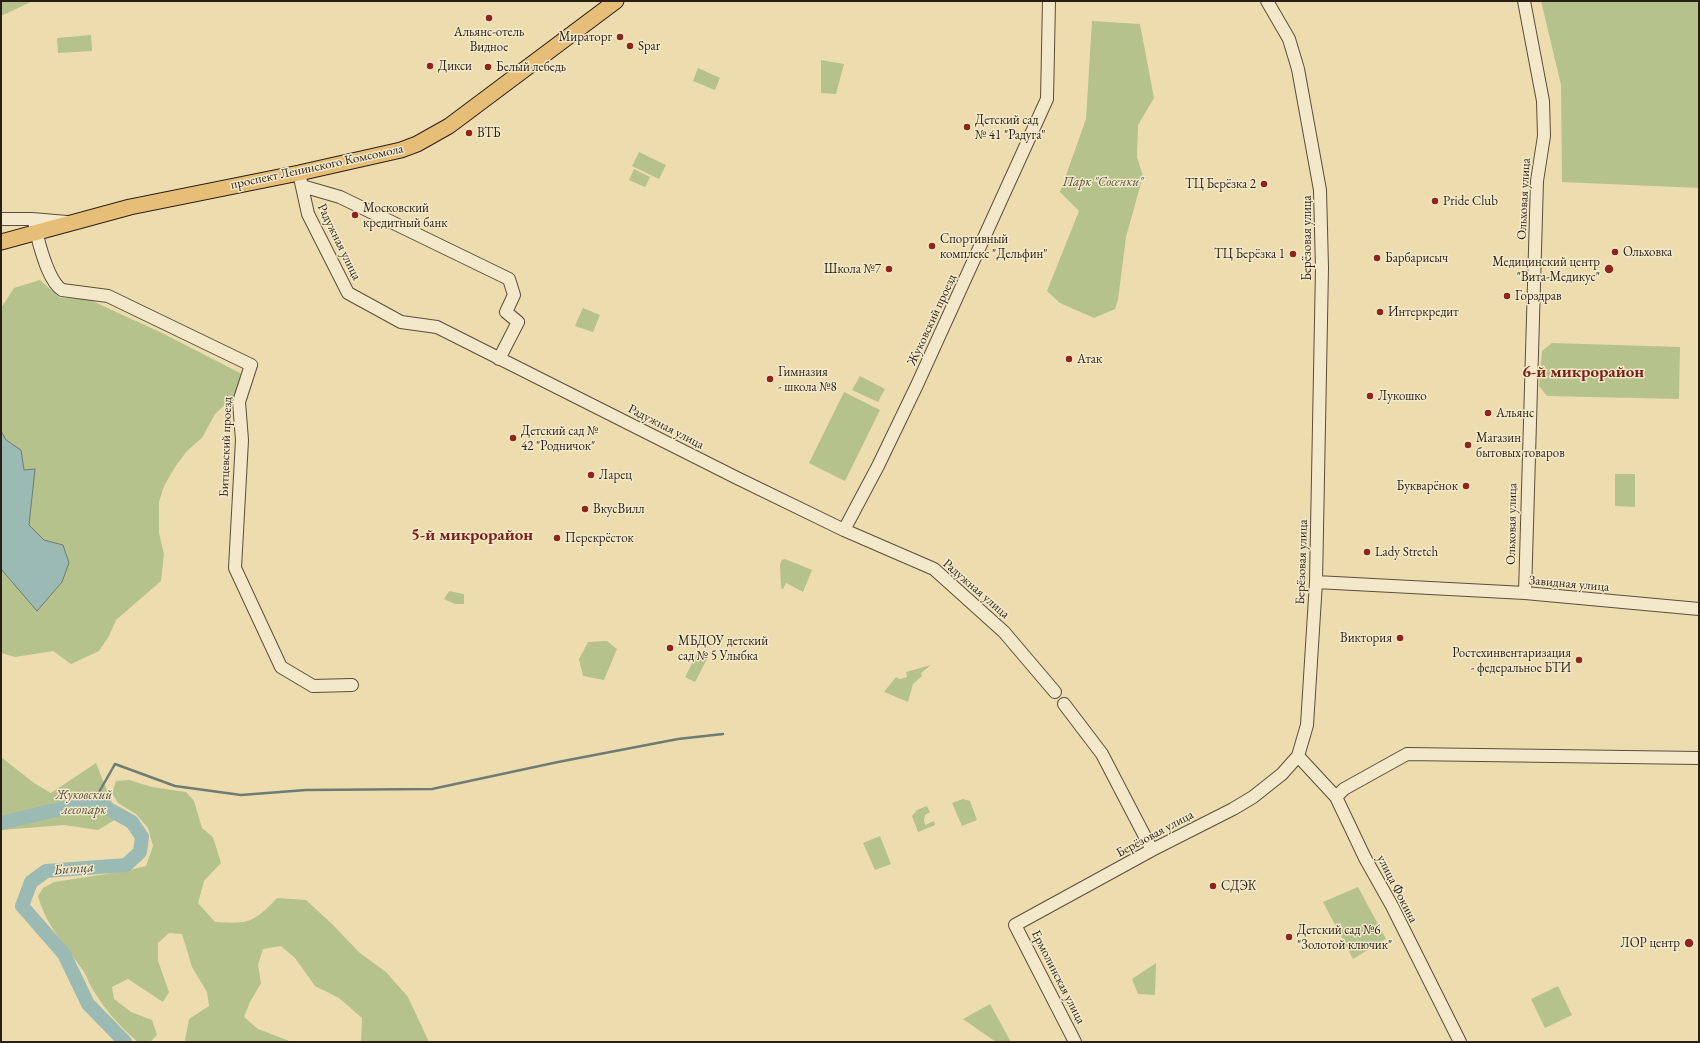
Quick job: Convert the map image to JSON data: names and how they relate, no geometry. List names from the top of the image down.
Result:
{
  "streets": {
    "main road": ["проспект Ленинского Комсомола"],
    "street": [
      "Ольховая улица",
      "Берёзовая улица",
      "Радужная улица",
      "Жуковский проезд",
      "Битцевский проезд",
      "Завидная улица",
      "улица Фокина",
      "Ермолинская улица"
    ]
  },
  "crossings": [
    ["проспект Ленинского Комсомола", "Радужная улица"],
    ["проспект Ленинского Комсомола", "Битцевский проезд"],
    ["Ольховая улица", "Завидная улица"],
    ["Берёзовая улица", "Завидная улица"],
    ["Берёзовая улица", "улица Фокина"],
    ["Берёзовая улица", "Ермолинская улица"],
    ["Радужная улица", "Жуковский проезд"]
  ],
  "districts": ["6-й микрорайон", "5-й микрорайон"],
  "water": ["Битца"],
  "parks": ["Парк \"Сосенки\"", "Жуковский лесопарк"],
  "places": [
    "Альянс-отель Видное",
    "Мираторг",
    "Spar",
    "Дикси",
    "Белый лебедь",
    "Детский сад № 41 \"Радуга\"",
    "ВТБ",
    "ТЦ Берёзка 2",
    "Pride Club",
    "Московский кредитный банк",
    "Спортивный комплекс \"Дельфин\"",
    "Ольховка",
    "ТЦ Берёзка 1",
    "Барбарисыч",
    "Школа №7",
    "Медицинский центр \"Вита-Медикус\"",
    "Горздрав",
    "Интеркредит",
    "Атак",
    "Гимназия - школа №8",
    "Лукошко",
    "Альянс",
    "Детский сад № 42 \"Родничок\"",
    "Магазин бытовых товаров",
    "Ларец",
    "Букварёнок",
    "ВкусВилл",
    "Перекрёсток",
    "Lady Stretch",
    "Виктория",
    "МБДОУ детский сад № 5 Улыбка",
    "Ростехинвентаризация - федеральное БТИ",
    "СДЭК",
    "Детский сад №6 \"Золотой ключик\"",
    "ЛОР центр"
  ]
}
